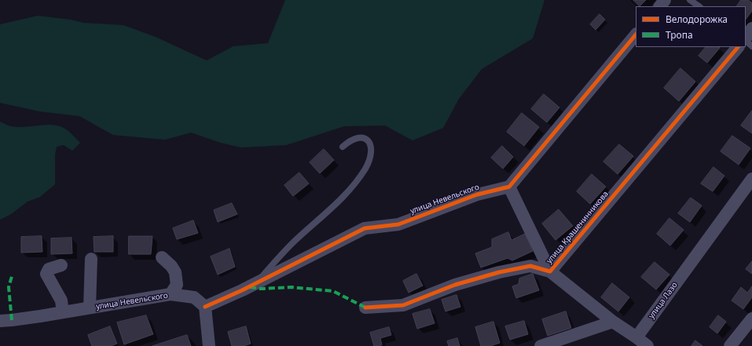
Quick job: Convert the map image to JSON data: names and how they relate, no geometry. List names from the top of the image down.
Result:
{
  "streets": {
    "street": ["улица Невельского", "улица Крашенинникова", "улица Лазо"]
  },
  "legend": ["Велодорожка", "Тропа"]
}
